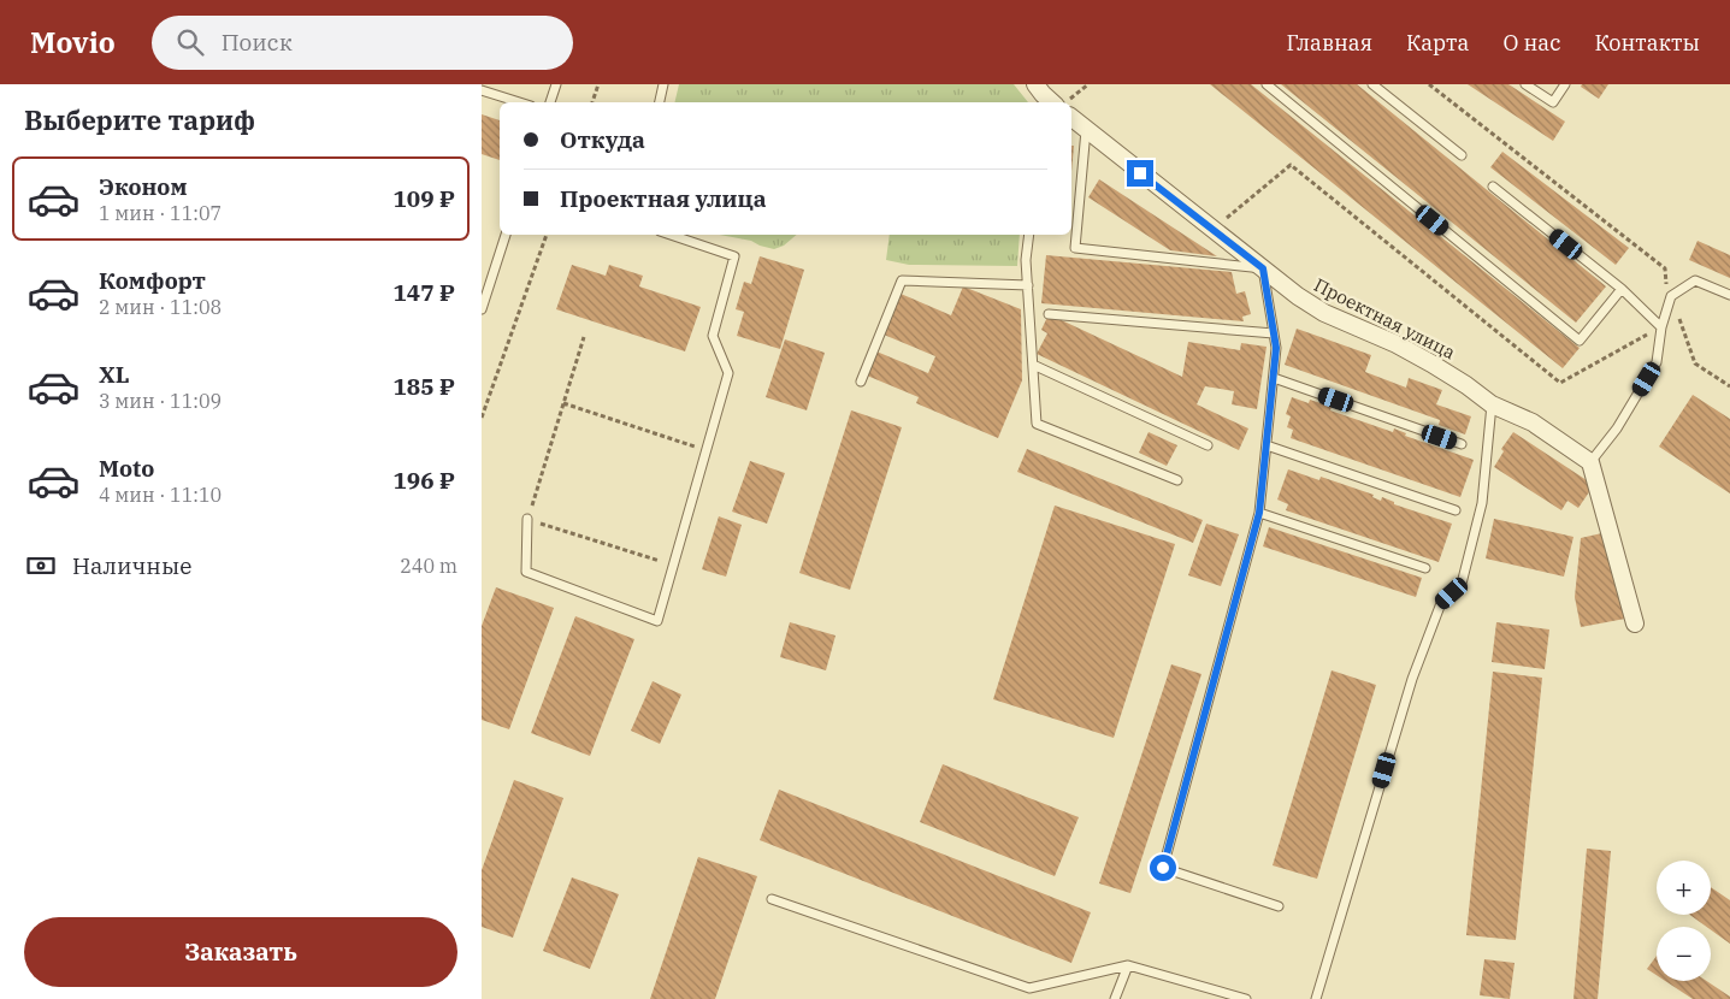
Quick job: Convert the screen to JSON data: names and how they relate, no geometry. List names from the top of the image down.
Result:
{
  "streets": {
    "street": ["Проектная улица"]
  },
  "page": {
    "header": "Movio",
    "search": "Поиск",
    "nav": [
      "Главная",
      "Карта",
      "О нас",
      "Контакты"
    ],
    "heading": "Выберите тариф",
    "banner": ["Откуда", "Проектная улица"],
    "list": [
      {
        "name": "Эконом",
        "note": "1 мин · 11:07",
        "value": "109 ₽"
      },
      {
        "name": "Комфорт",
        "note": "2 мин · 11:08",
        "value": "147 ₽"
      },
      {
        "name": "XL",
        "note": "3 мин · 11:09",
        "value": "185 ₽"
      },
      {
        "name": "Moto",
        "note": "4 мин · 11:10",
        "value": "196 ₽"
      }
    ],
    "pay": ["Наличные", "240 m"],
    "map_buttons": ["+", "−"],
    "buttons": "Заказать"
  }
}
